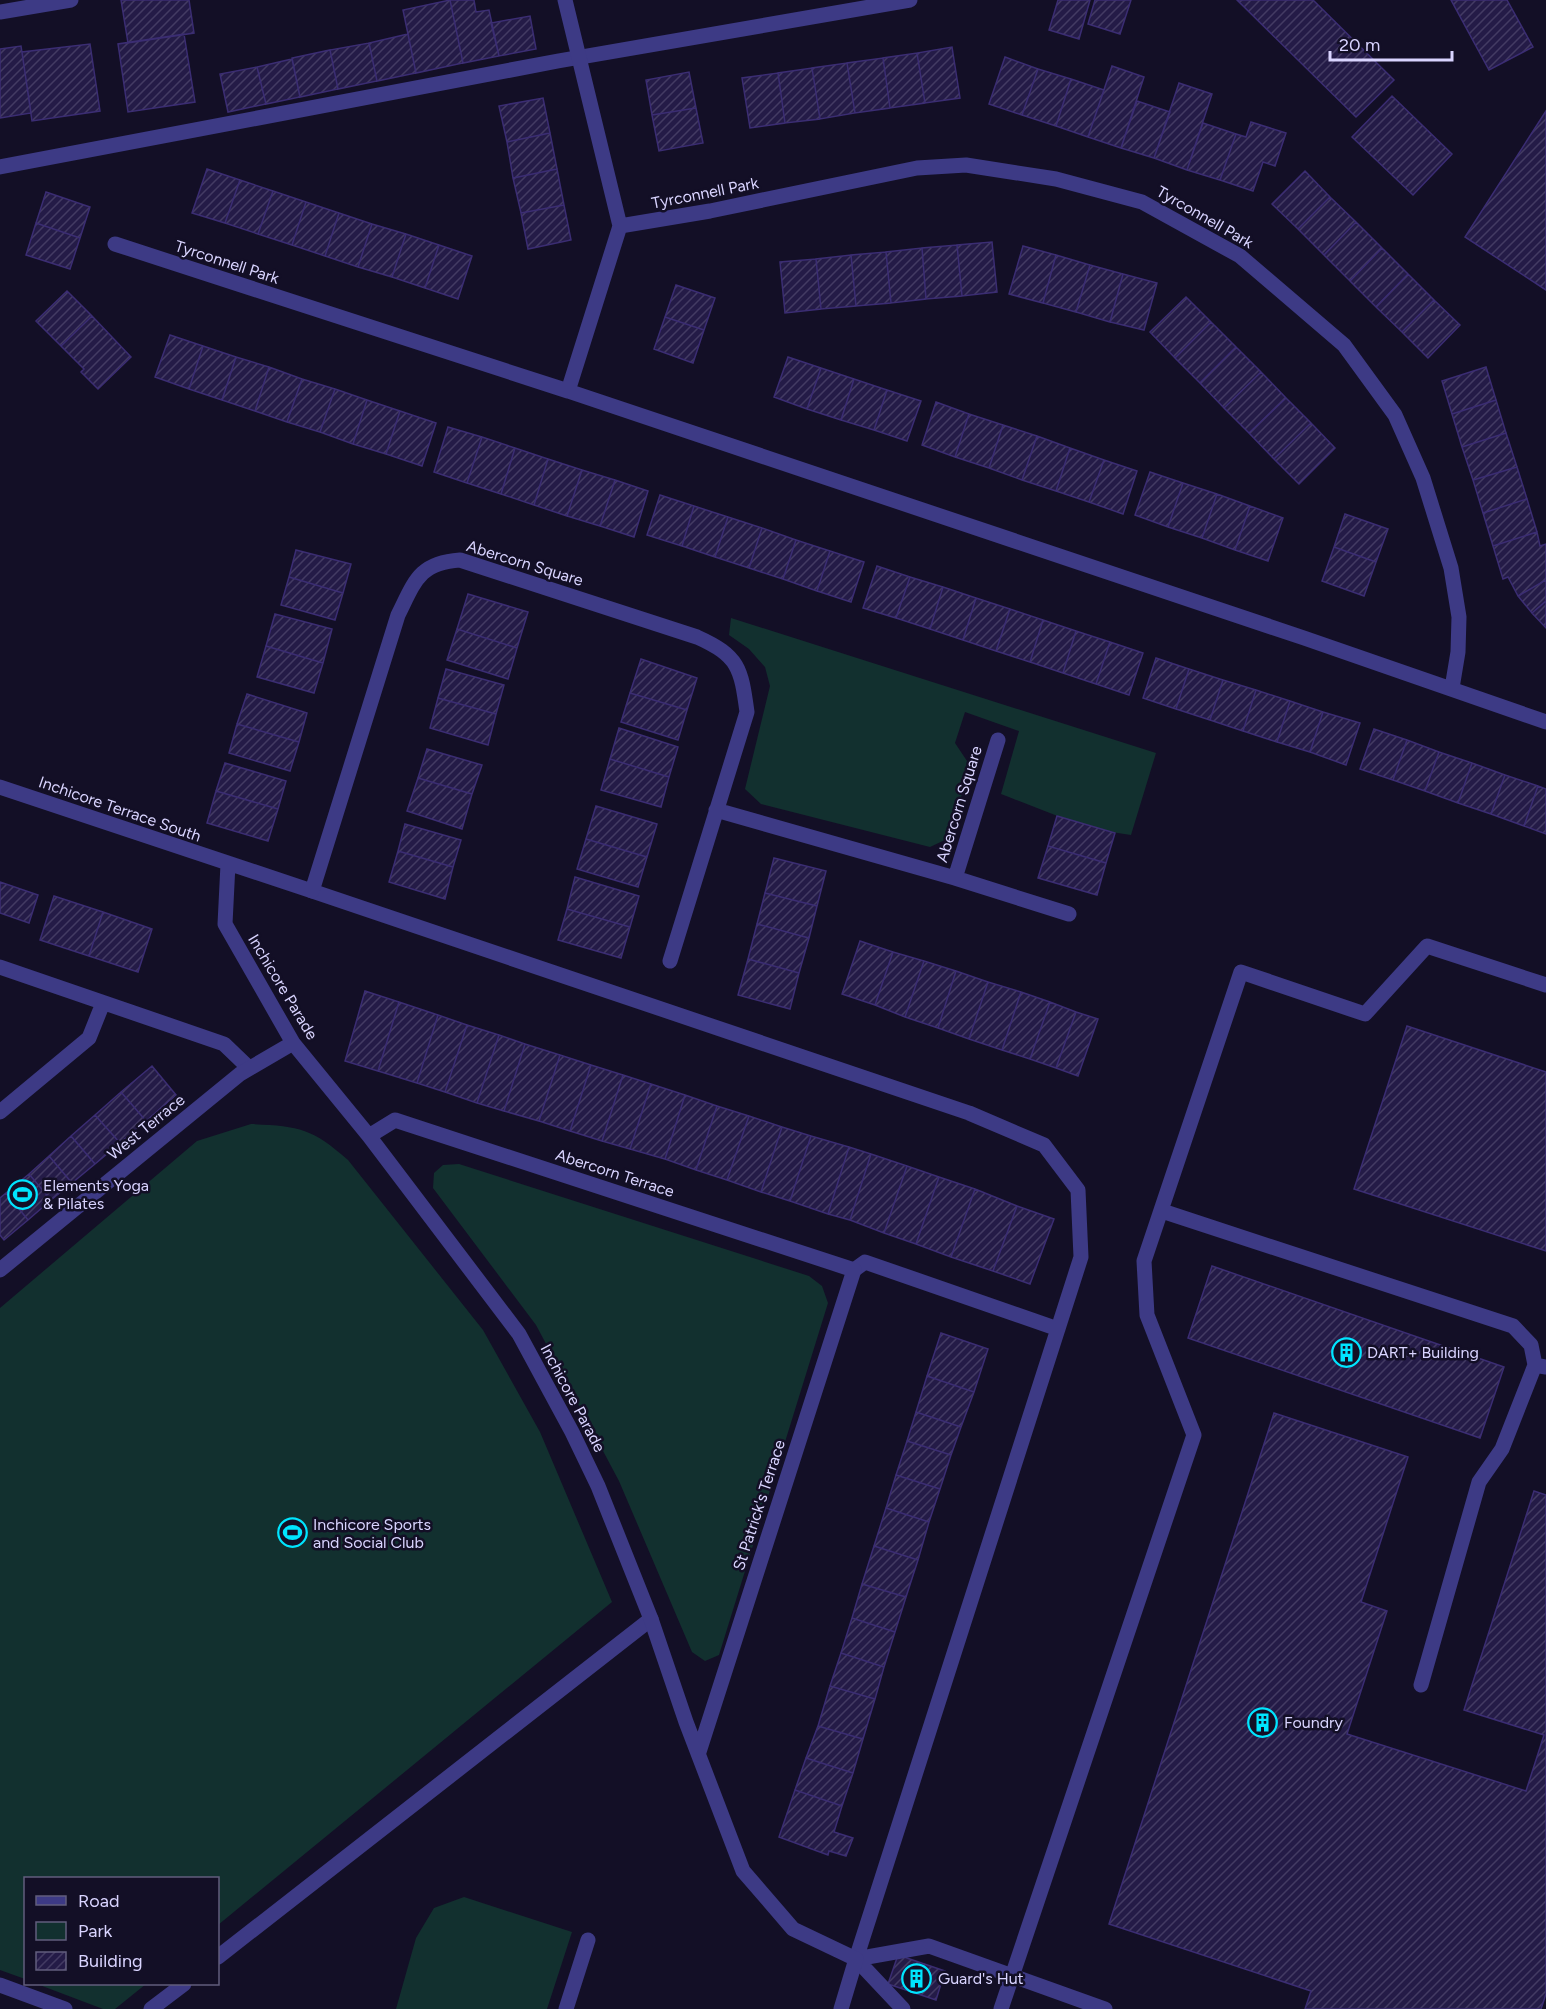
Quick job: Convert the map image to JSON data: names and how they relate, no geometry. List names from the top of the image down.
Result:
{
  "streets": {
    "street": [
      "Tyrconnell Park",
      "Abercorn Square",
      "Inchicore Terrace South",
      "Inchicore Parade",
      "West Terrace",
      "Abercorn Terrace",
      "St Patrick's Terrace"
    ]
  },
  "crossings": [
    ["Inchicore Terrace South", "Inchicore Parade"],
    ["Inchicore Parade", "West Terrace"],
    ["Inchicore Parade", "Abercorn Terrace"],
    ["Inchicore Parade", "St Patrick's Terrace"],
    ["Abercorn Terrace", "St Patrick's Terrace"]
  ],
  "places": {
    "sports": ["Elements Yoga & Pilates", "Inchicore Sports and Social Club"],
    "building": ["DART+ Building", "Foundry", "Guard's Hut"]
  },
  "legend": ["Road", "Park", "Building"],
  "scale_bar": "20 m"
}
